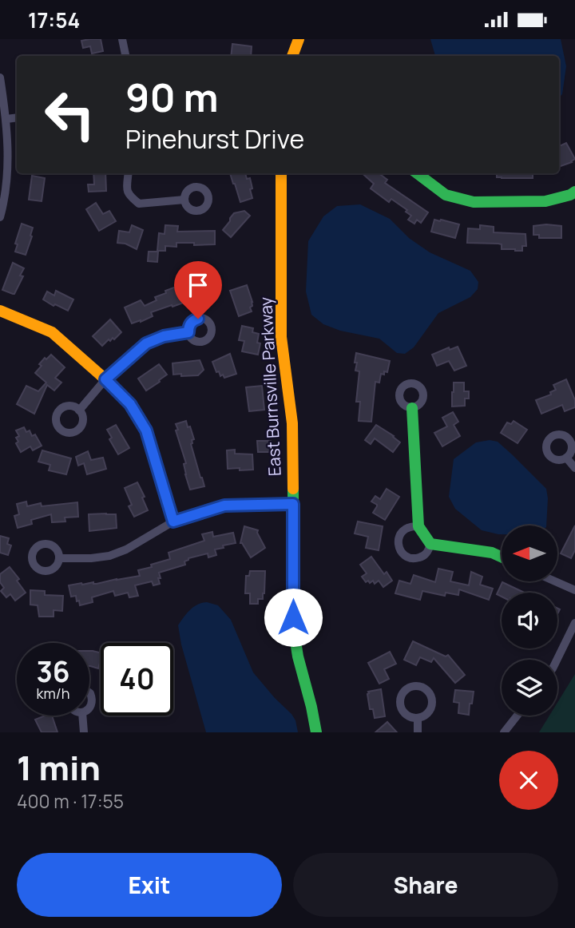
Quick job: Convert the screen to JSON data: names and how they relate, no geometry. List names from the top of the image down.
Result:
{
  "streets": {
    "street": ["East Burnsville Parkway"]
  },
  "north": "left",
  "page": {
    "status": "17:54",
    "turn": ["90 m", "Pinehurst Drive"],
    "speed": "36 km/h",
    "limit": "40",
    "heading": ["1 min", "400 m · 17:55"],
    "buttons": ["Exit", "Share"]
  }
}
